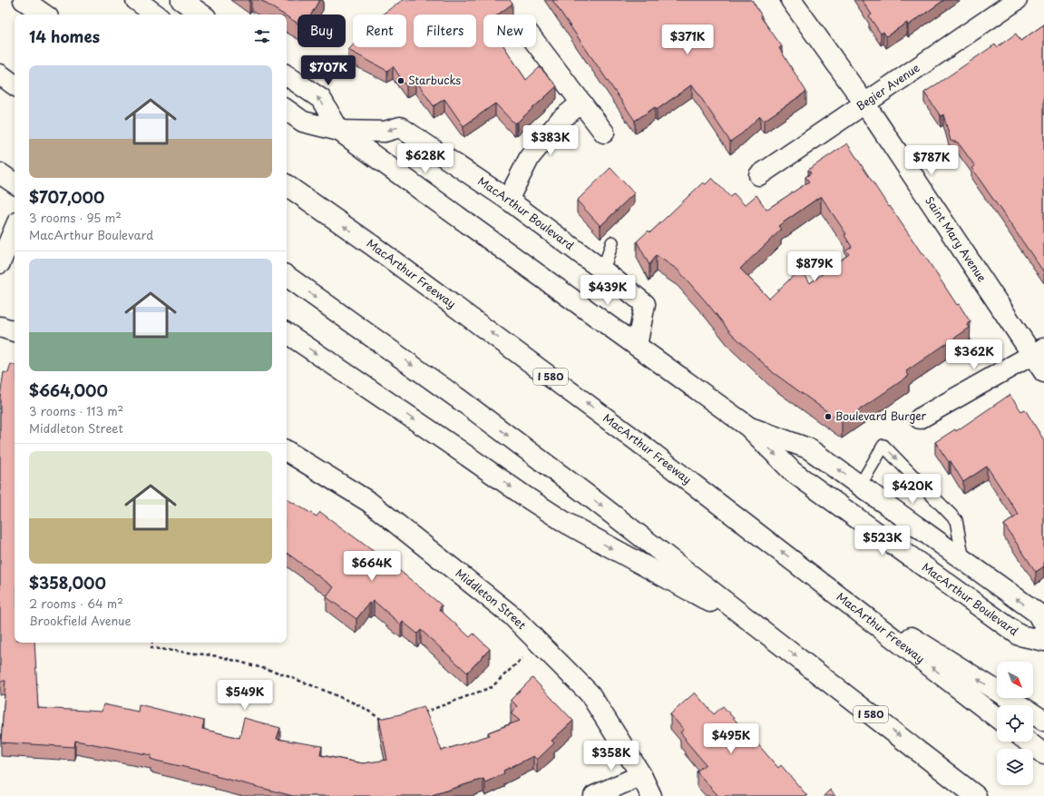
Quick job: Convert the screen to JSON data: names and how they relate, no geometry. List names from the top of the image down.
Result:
{
  "streets": {
    "main road": [
      "Begier Avenue",
      "MacArthur Boulevard",
      "Saint Mary Avenue",
      "MacArthur Freeway",
      "I 580",
      "Middleton Street"
    ]
  },
  "crossings": [
    ["Begier Avenue", "Saint Mary Avenue"]
  ],
  "places": ["Starbucks", "Boulevard Burger"],
  "north": "bottom right",
  "page": {
    "chip": [
      "Buy",
      "Rent",
      "Filters",
      "New"
    ],
    "heading": "14 homes",
    "price": [
      "$371K",
      "$707K",
      "$383K",
      "$628K",
      "$787K",
      "$879K",
      "$439K",
      "$362K",
      "$420K",
      "$523K",
      "$664K",
      "$549K",
      "$495K",
      "$358K"
    ],
    "list": [
      {
        "name": "$707,000",
        "note": "3 rooms · 95 m² · MacArthur Boulevard"
      },
      {
        "name": "$664,000",
        "note": "3 rooms · 113 m² · Middleton Street"
      },
      {
        "name": "$358,000",
        "note": "2 rooms · 64 m² · Brookfield Avenue"
      }
    ]
  }
}
